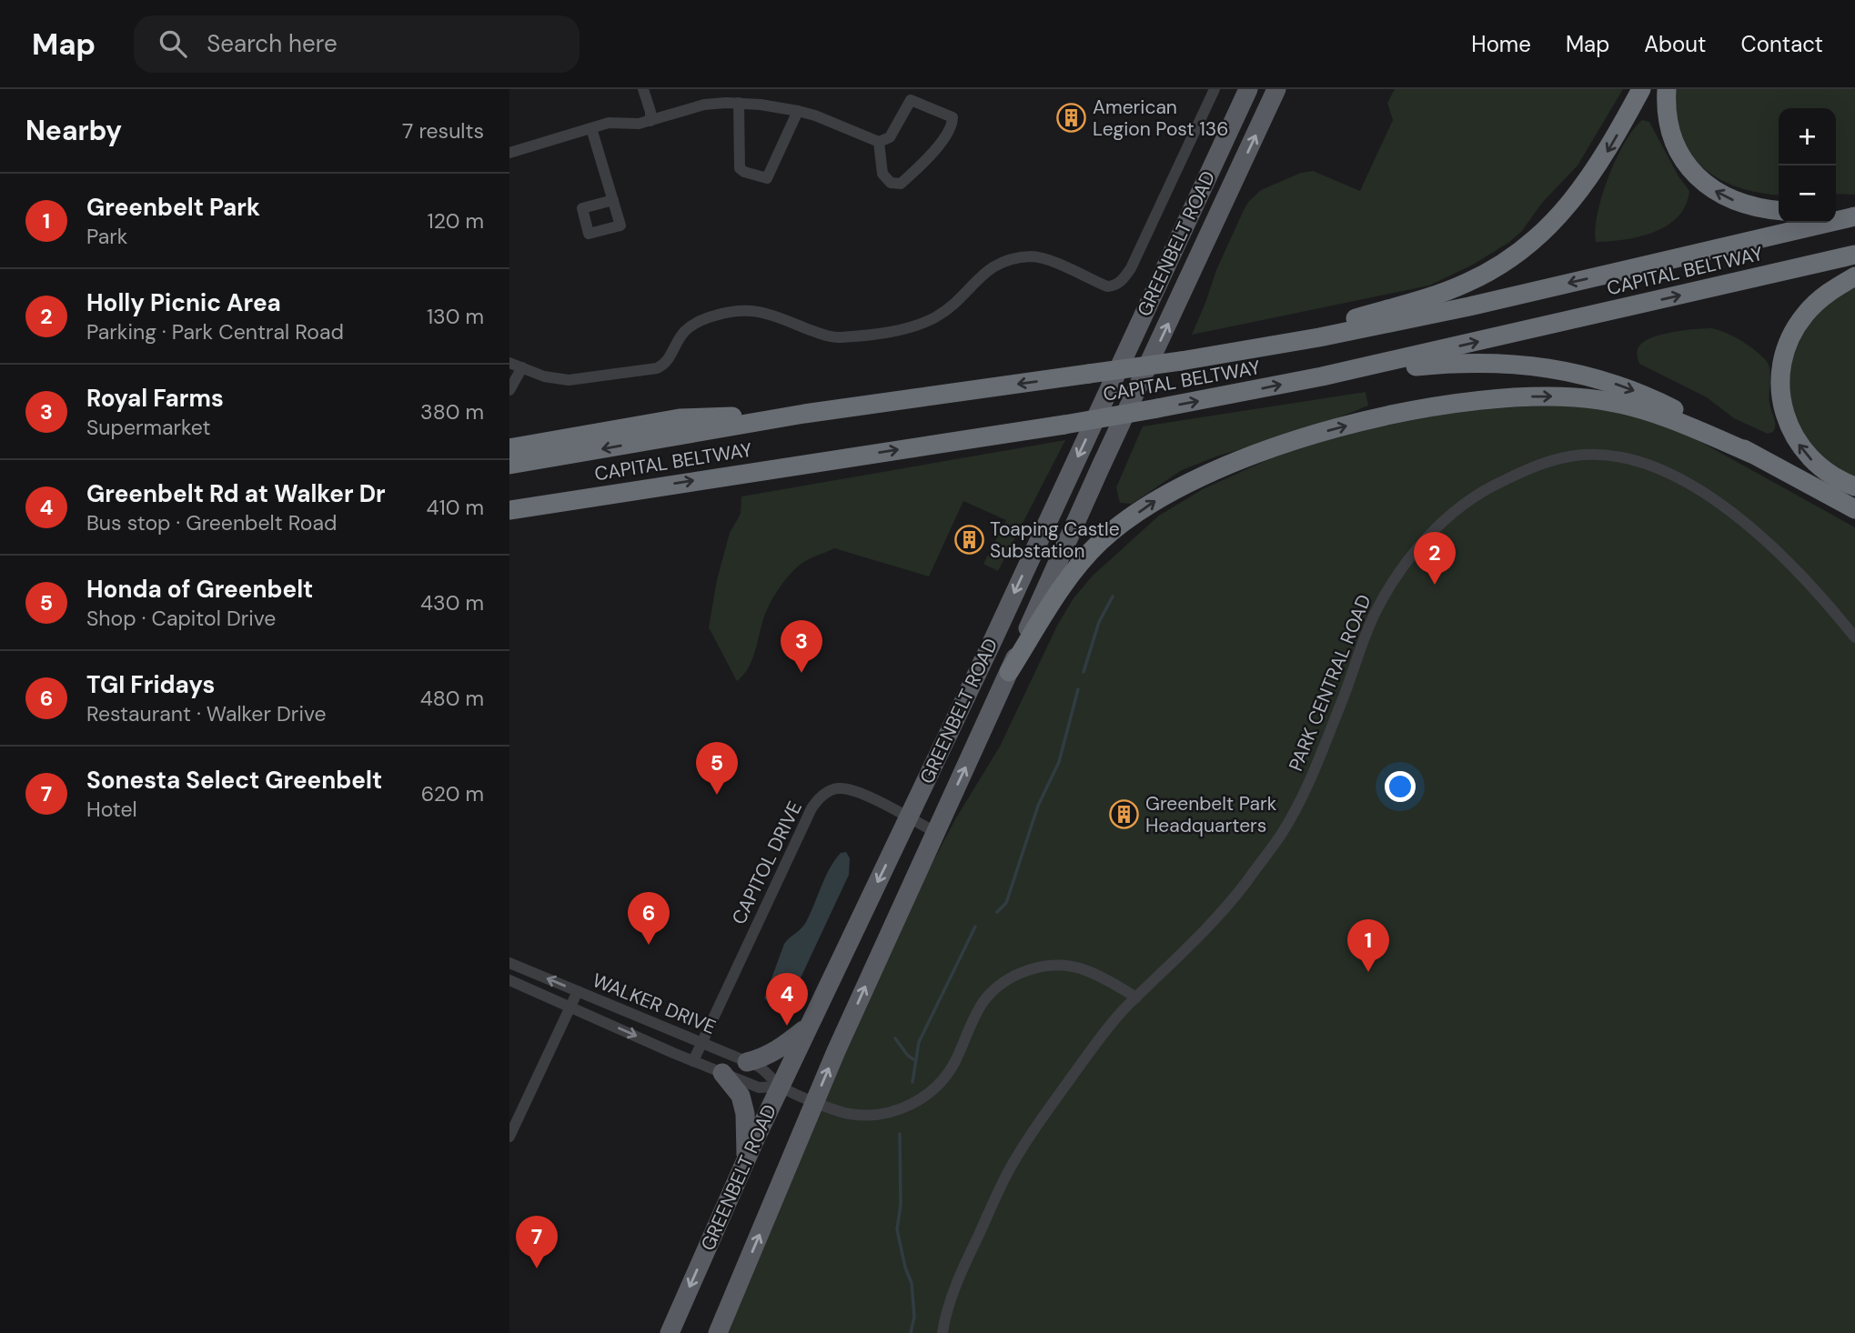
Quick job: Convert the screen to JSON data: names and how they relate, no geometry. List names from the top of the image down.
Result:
{
  "streets": {
    "highway": ["CAPITAL BELTWAY"],
    "main road": ["GREENBELT ROAD"],
    "street": ["PARK CENTRAL ROAD", "CAPITOL DRIVE", "WALKER DRIVE"]
  },
  "crossings": [
    ["GREENBELT ROAD", "CAPITOL DRIVE"],
    ["GREENBELT ROAD", "WALKER DRIVE"],
    ["PARK CENTRAL ROAD", "WALKER DRIVE"],
    ["CAPITOL DRIVE", "WALKER DRIVE"]
  ],
  "places": {
    "building": ["American Legion Post 136", "Toaping Castle Substation", "Greenbelt Park Headquarters"]
  },
  "page": {
    "header": "Map",
    "search": "Search here",
    "nav": [
      "Home",
      "Map",
      "About",
      "Contact"
    ],
    "heading": ["Nearby", "7 results"],
    "map_buttons": ["+", "−"],
    "list": [
      {
        "mark": "1",
        "name": "Greenbelt Park",
        "note": "Park",
        "value": "120 m"
      },
      {
        "mark": "2",
        "name": "Holly Picnic Area",
        "note": "Parking · Park Central Road",
        "value": "130 m"
      },
      {
        "mark": "3",
        "name": "Royal Farms",
        "note": "Supermarket",
        "value": "380 m"
      },
      {
        "mark": "4",
        "name": "Greenbelt Rd at Walker Dr",
        "note": "Bus stop · Greenbelt Road",
        "value": "410 m"
      },
      {
        "mark": "5",
        "name": "Honda of Greenbelt",
        "note": "Shop · Capitol Drive",
        "value": "430 m"
      },
      {
        "mark": "6",
        "name": "TGI Fridays",
        "note": "Restaurant · Walker Drive",
        "value": "480 m"
      },
      {
        "mark": "7",
        "name": "Sonesta Select Greenbelt",
        "note": "Hotel",
        "value": "620 m"
      }
    ],
    "pins": [
      "2",
      "3",
      "5",
      "6",
      "1",
      "4",
      "7"
    ]
  }
}
